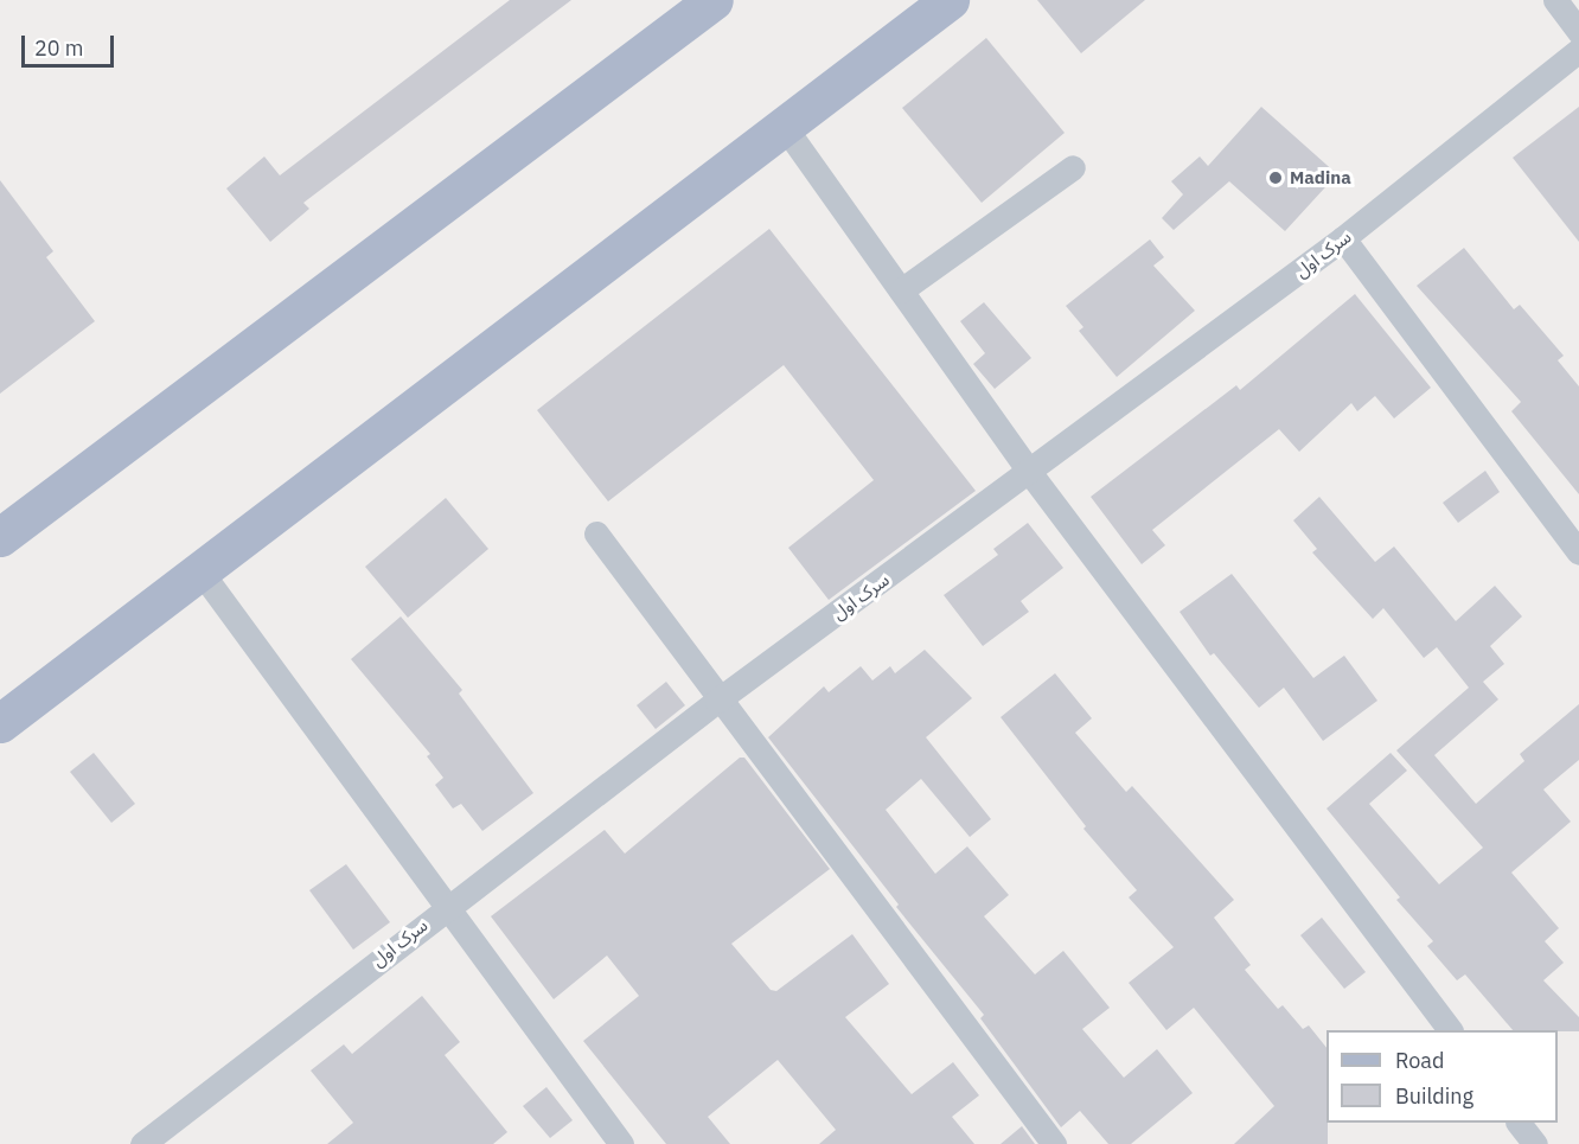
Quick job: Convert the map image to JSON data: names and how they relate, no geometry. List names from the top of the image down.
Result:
{
  "streets": {
    "street": ["سرک‌ اول"]
  },
  "places": ["Madina"],
  "legend": ["Road", "Building"],
  "scale_bar": "20 m"
}
